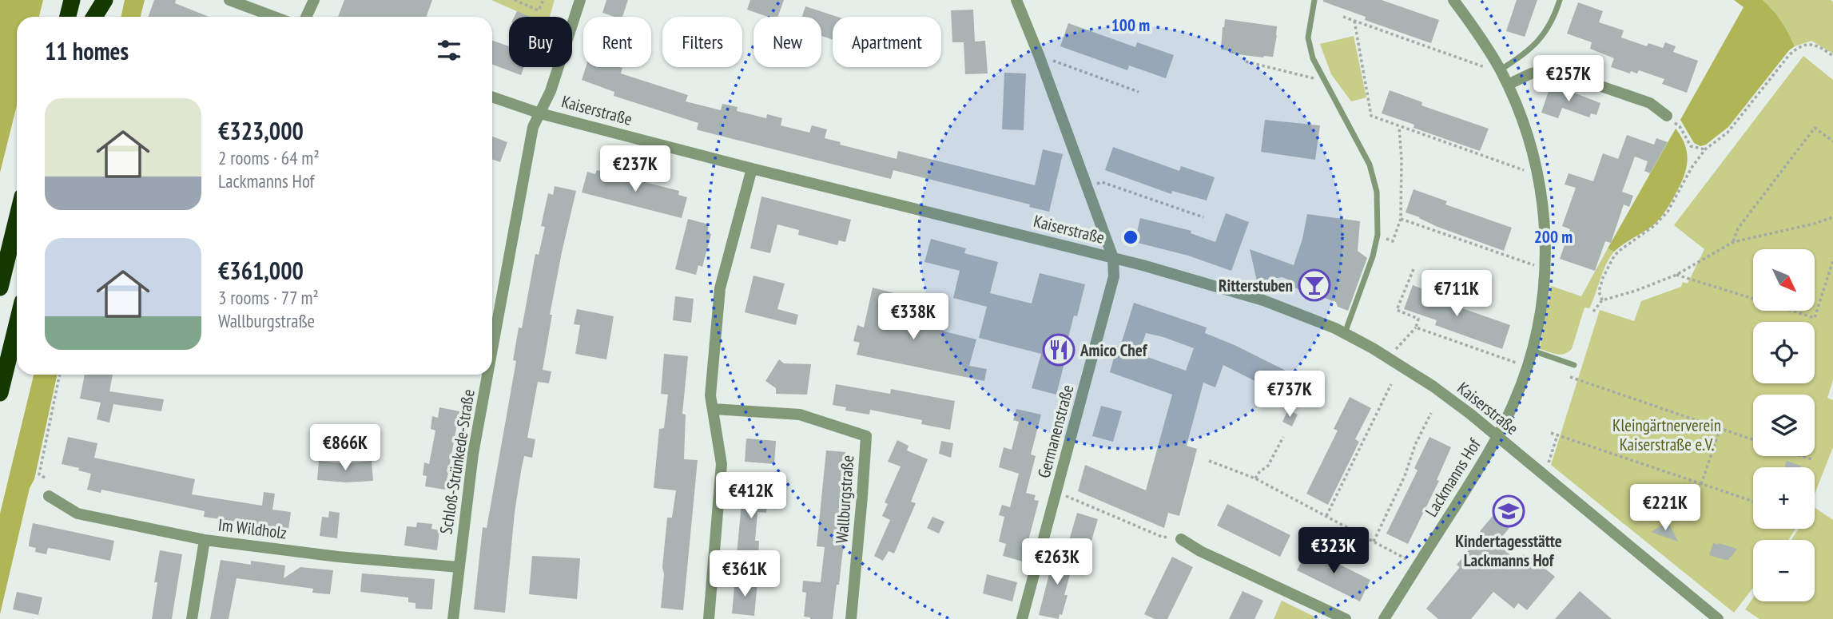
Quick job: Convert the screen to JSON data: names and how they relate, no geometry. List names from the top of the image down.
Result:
{
  "streets": {
    "street": [
      "Kaiserstraße",
      "Germanenstraße",
      "Schloß-Strünkede-Straße",
      "Lackmanns Hof",
      "Wallburgstraße",
      "Im Wildholz"
    ]
  },
  "crossings": [
    ["Kaiserstraße", "Germanenstraße"],
    ["Kaiserstraße", "Schloß-Strünkede-Straße"],
    ["Kaiserstraße", "Lackmanns Hof"],
    ["Schloß-Strünkede-Straße", "Im Wildholz"]
  ],
  "parks": ["Kleingärtnerverein Kaiserstraße e.V."],
  "places": {
    "bar": ["Ritterstuben"],
    "restaurant": ["Amico Chef"],
    "school or university": ["Kindertagesstätte Lackmanns Hof"]
  },
  "north": "bottom right",
  "page": {
    "chip": [
      "Buy",
      "Rent",
      "Filters",
      "New",
      "Apartment"
    ],
    "heading": "11 homes",
    "price": [
      "€257K",
      "€237K",
      "€711K",
      "€338K",
      "€737K",
      "€866K",
      "€412K",
      "€221K",
      "€323K",
      "€263K",
      "€361K"
    ],
    "list": [
      {
        "name": "€323,000",
        "note": "2 rooms · 64 m² · Lackmanns Hof"
      },
      {
        "name": "€361,000",
        "note": "3 rooms · 77 m² · Wallburgstraße"
      }
    ],
    "map_buttons": ["+", "−"]
  },
  "rings": ["100 m", "200 m"]
}
